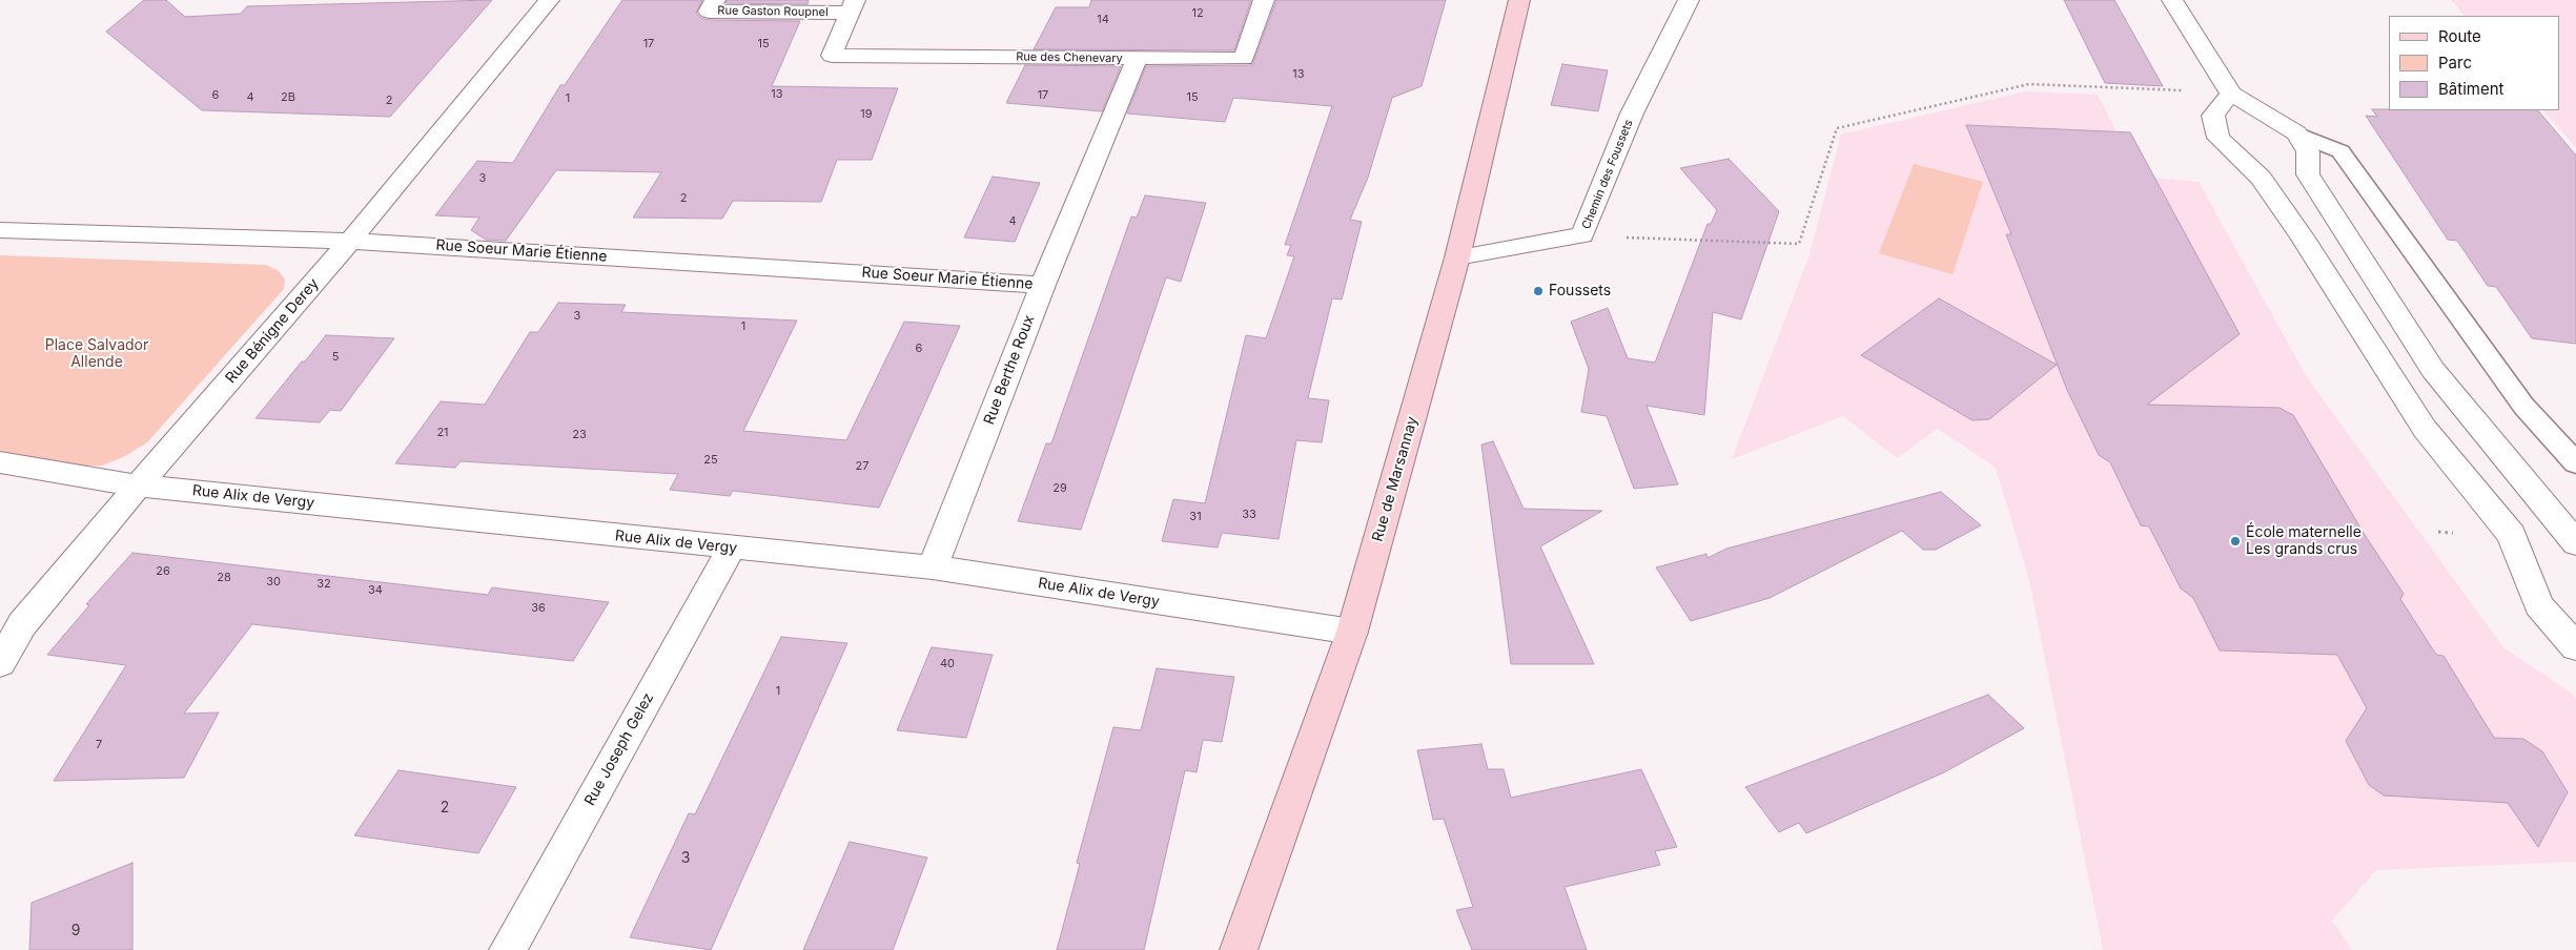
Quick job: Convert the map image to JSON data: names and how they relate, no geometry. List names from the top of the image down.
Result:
{
  "streets": {
    "street": [
      "Rue Gaston Roupnel",
      "Rue des Chenevary",
      "Chemin des Foussets",
      "Rue Soeur Marie Étienne",
      "Rue Bénigne Derey",
      "Rue Berthe Roux",
      "Rue de Marsannay",
      "Rue Alix de Vergy",
      "Rue Joseph Gelez"
    ]
  },
  "crossings": [
    ["Rue Gaston Roupnel", "Rue des Chenevary"],
    ["Rue des Chenevary", "Rue Berthe Roux"],
    ["Chemin des Foussets", "Rue de Marsannay"],
    ["Rue Soeur Marie Étienne", "Rue Bénigne Derey"],
    ["Rue Soeur Marie Étienne", "Rue Berthe Roux"],
    ["Rue Bénigne Derey", "Rue Alix de Vergy"],
    ["Rue Berthe Roux", "Rue Alix de Vergy"],
    ["Rue de Marsannay", "Rue Alix de Vergy"],
    ["Rue Alix de Vergy", "Rue Joseph Gelez"]
  ],
  "parks": ["Place Salvador Allende"],
  "places": ["Foussets", "École maternelle Les grands crus"],
  "house_numbers": [
    "12",
    "14",
    "17",
    "15",
    "13",
    "13",
    "6",
    "17",
    "4",
    "2B",
    "15",
    "1",
    "2",
    "19",
    "3",
    "2",
    "4",
    "3",
    "1",
    "6",
    "5",
    "21",
    "23",
    "25",
    "27",
    "29",
    "33",
    "31",
    "26",
    "28",
    "30",
    "32",
    "34",
    "36",
    "40",
    "1",
    "7",
    "2",
    "3",
    "9"
  ],
  "legend": ["Route", "Parc", "Bâtiment"]
}
